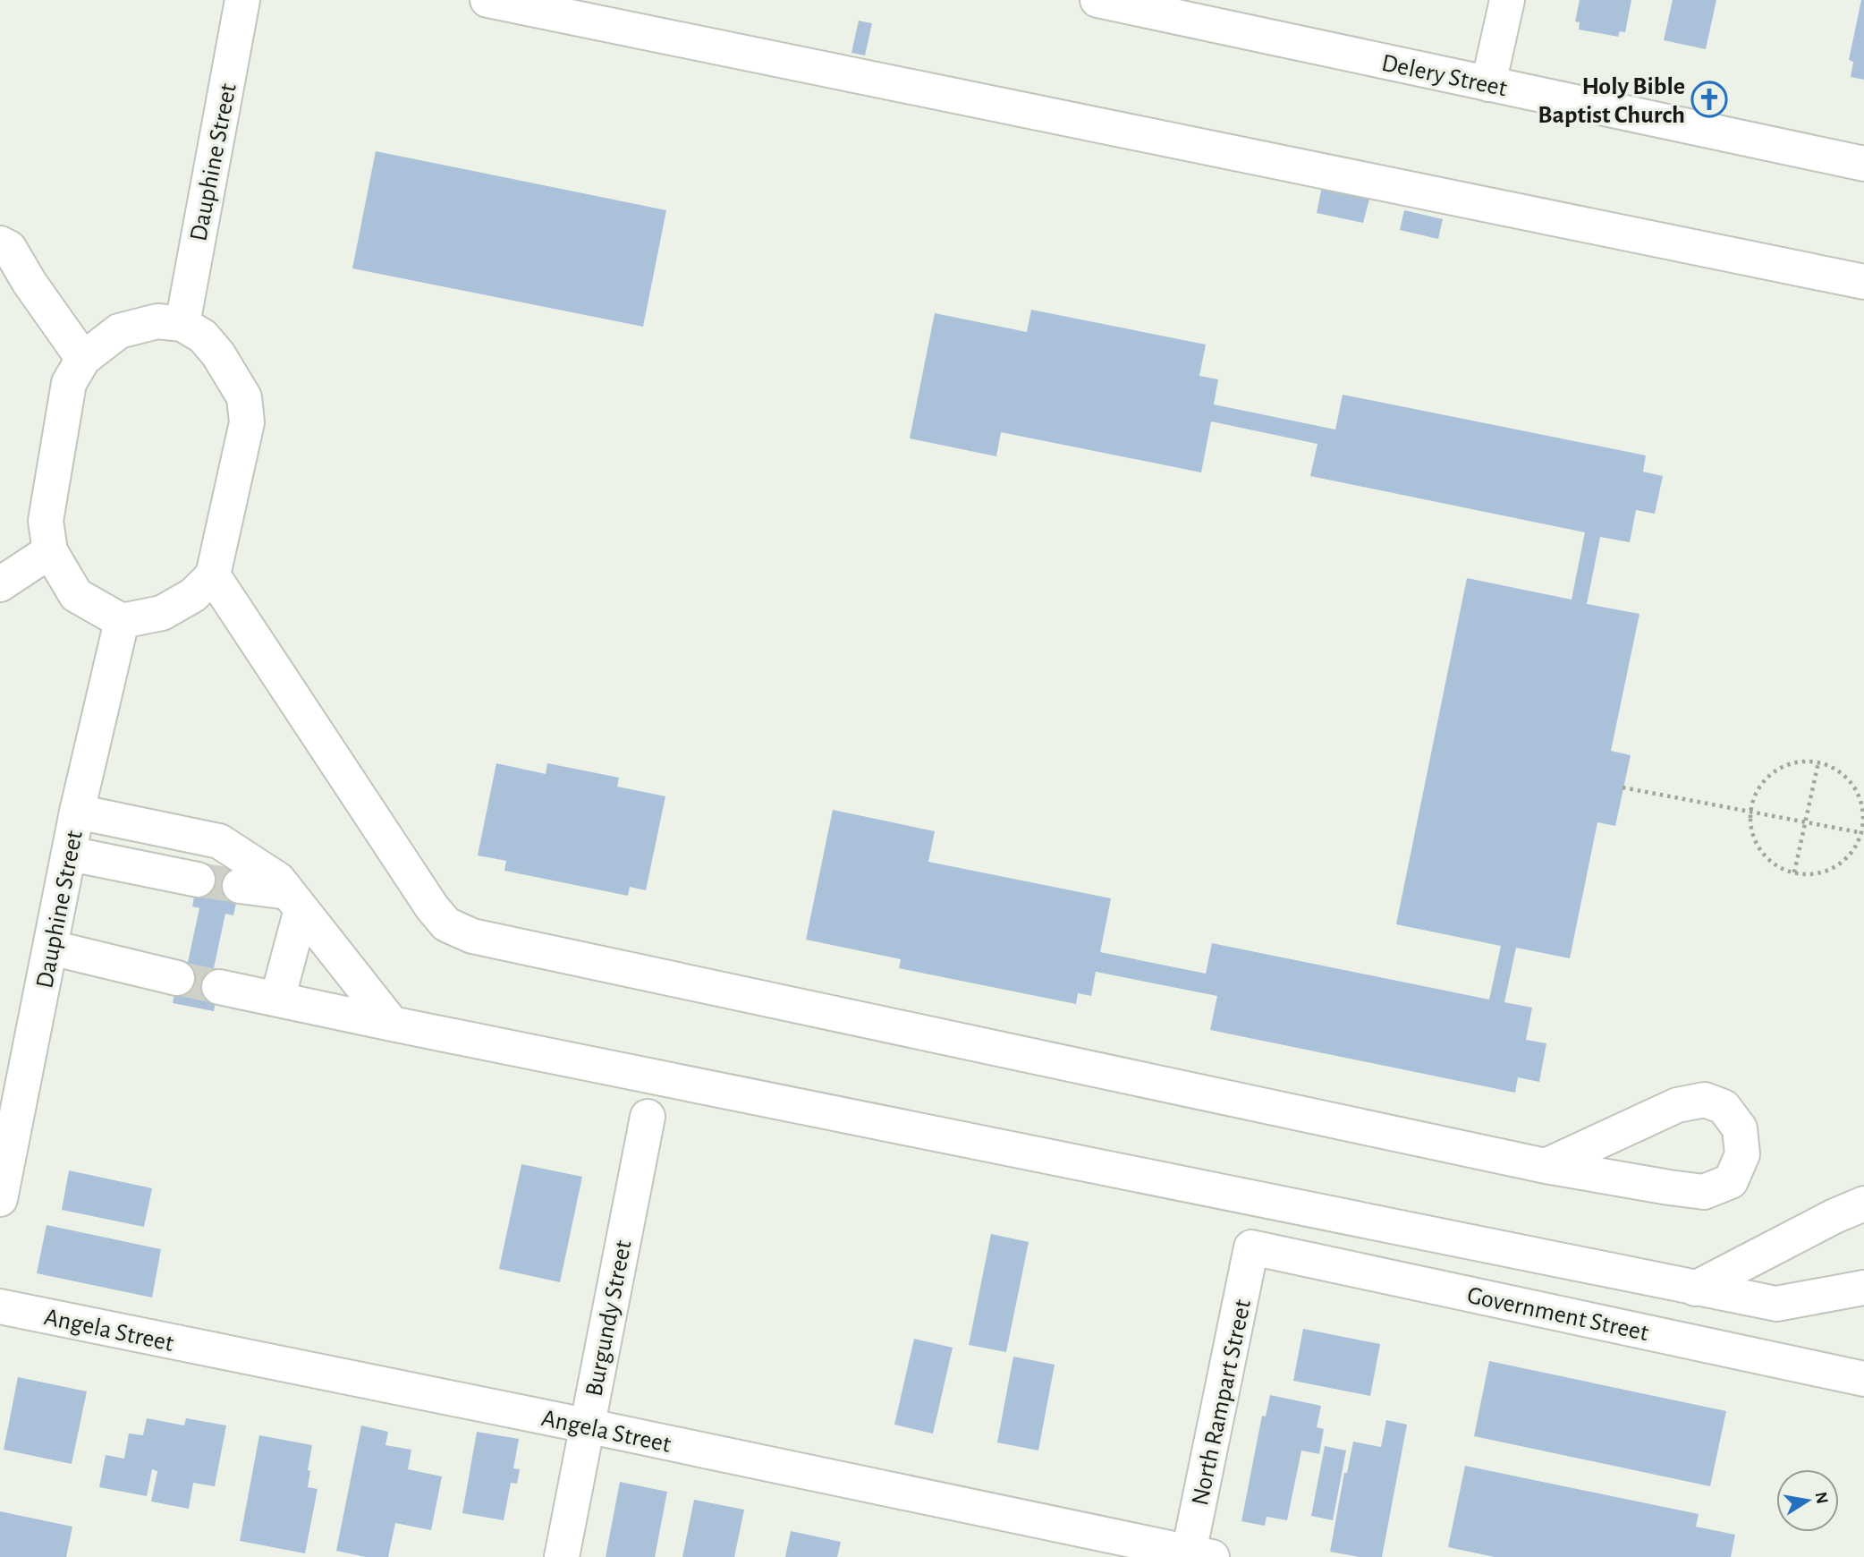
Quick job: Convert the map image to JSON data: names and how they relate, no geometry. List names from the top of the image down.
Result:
{
  "streets": {
    "street": [
      "Delery Street",
      "Dauphine Street",
      "Government Street",
      "Burgundy Street",
      "Angela Street",
      "North Rampart Street"
    ]
  },
  "crossings": [
    ["Government Street", "North Rampart Street"],
    ["Burgundy Street", "Angela Street"],
    ["Angela Street", "North Rampart Street"]
  ],
  "places": {
    "church": ["Holy Bible Baptist Church"]
  },
  "north": "right"
}
